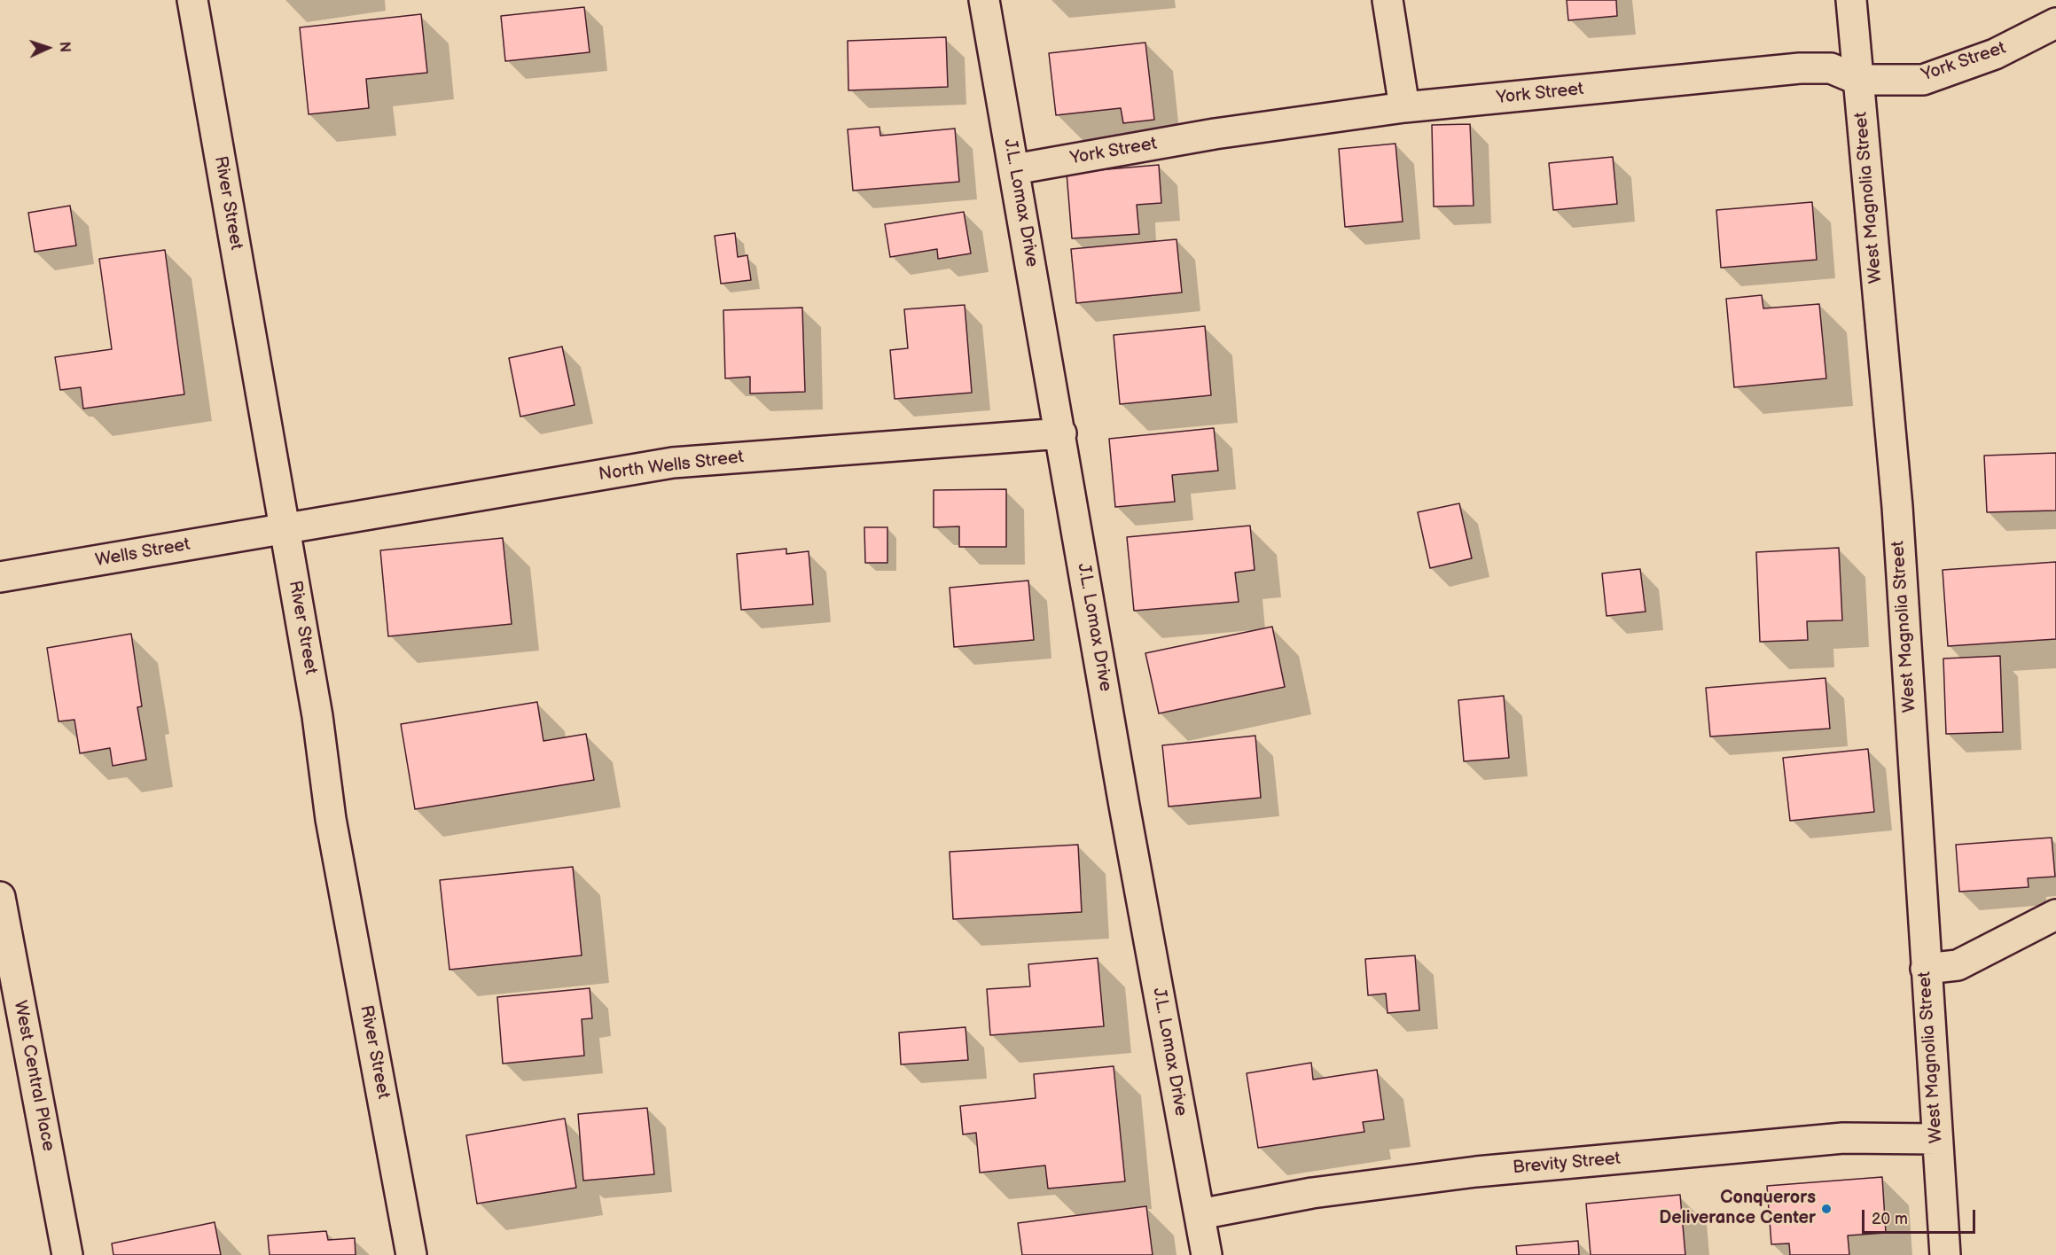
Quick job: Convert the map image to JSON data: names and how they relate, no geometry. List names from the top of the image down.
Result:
{
  "streets": {
    "street": [
      "York Street",
      "West Magnolia Street",
      "River Street",
      "J.L. Lomax Drive",
      "North Wells Street",
      "Wells Street",
      "West Central Place",
      "Brevity Street"
    ]
  },
  "crossings": [
    ["York Street", "West Magnolia Street"],
    ["York Street", "J.L. Lomax Drive"],
    ["West Magnolia Street", "Brevity Street"],
    ["River Street", "North Wells Street"],
    ["River Street", "Wells Street"],
    ["J.L. Lomax Drive", "North Wells Street"],
    ["J.L. Lomax Drive", "Brevity Street"],
    ["North Wells Street", "Wells Street"]
  ],
  "places": ["Conquerors Deliverance Center"],
  "scale_bar": "20 m",
  "north": "right"
}
